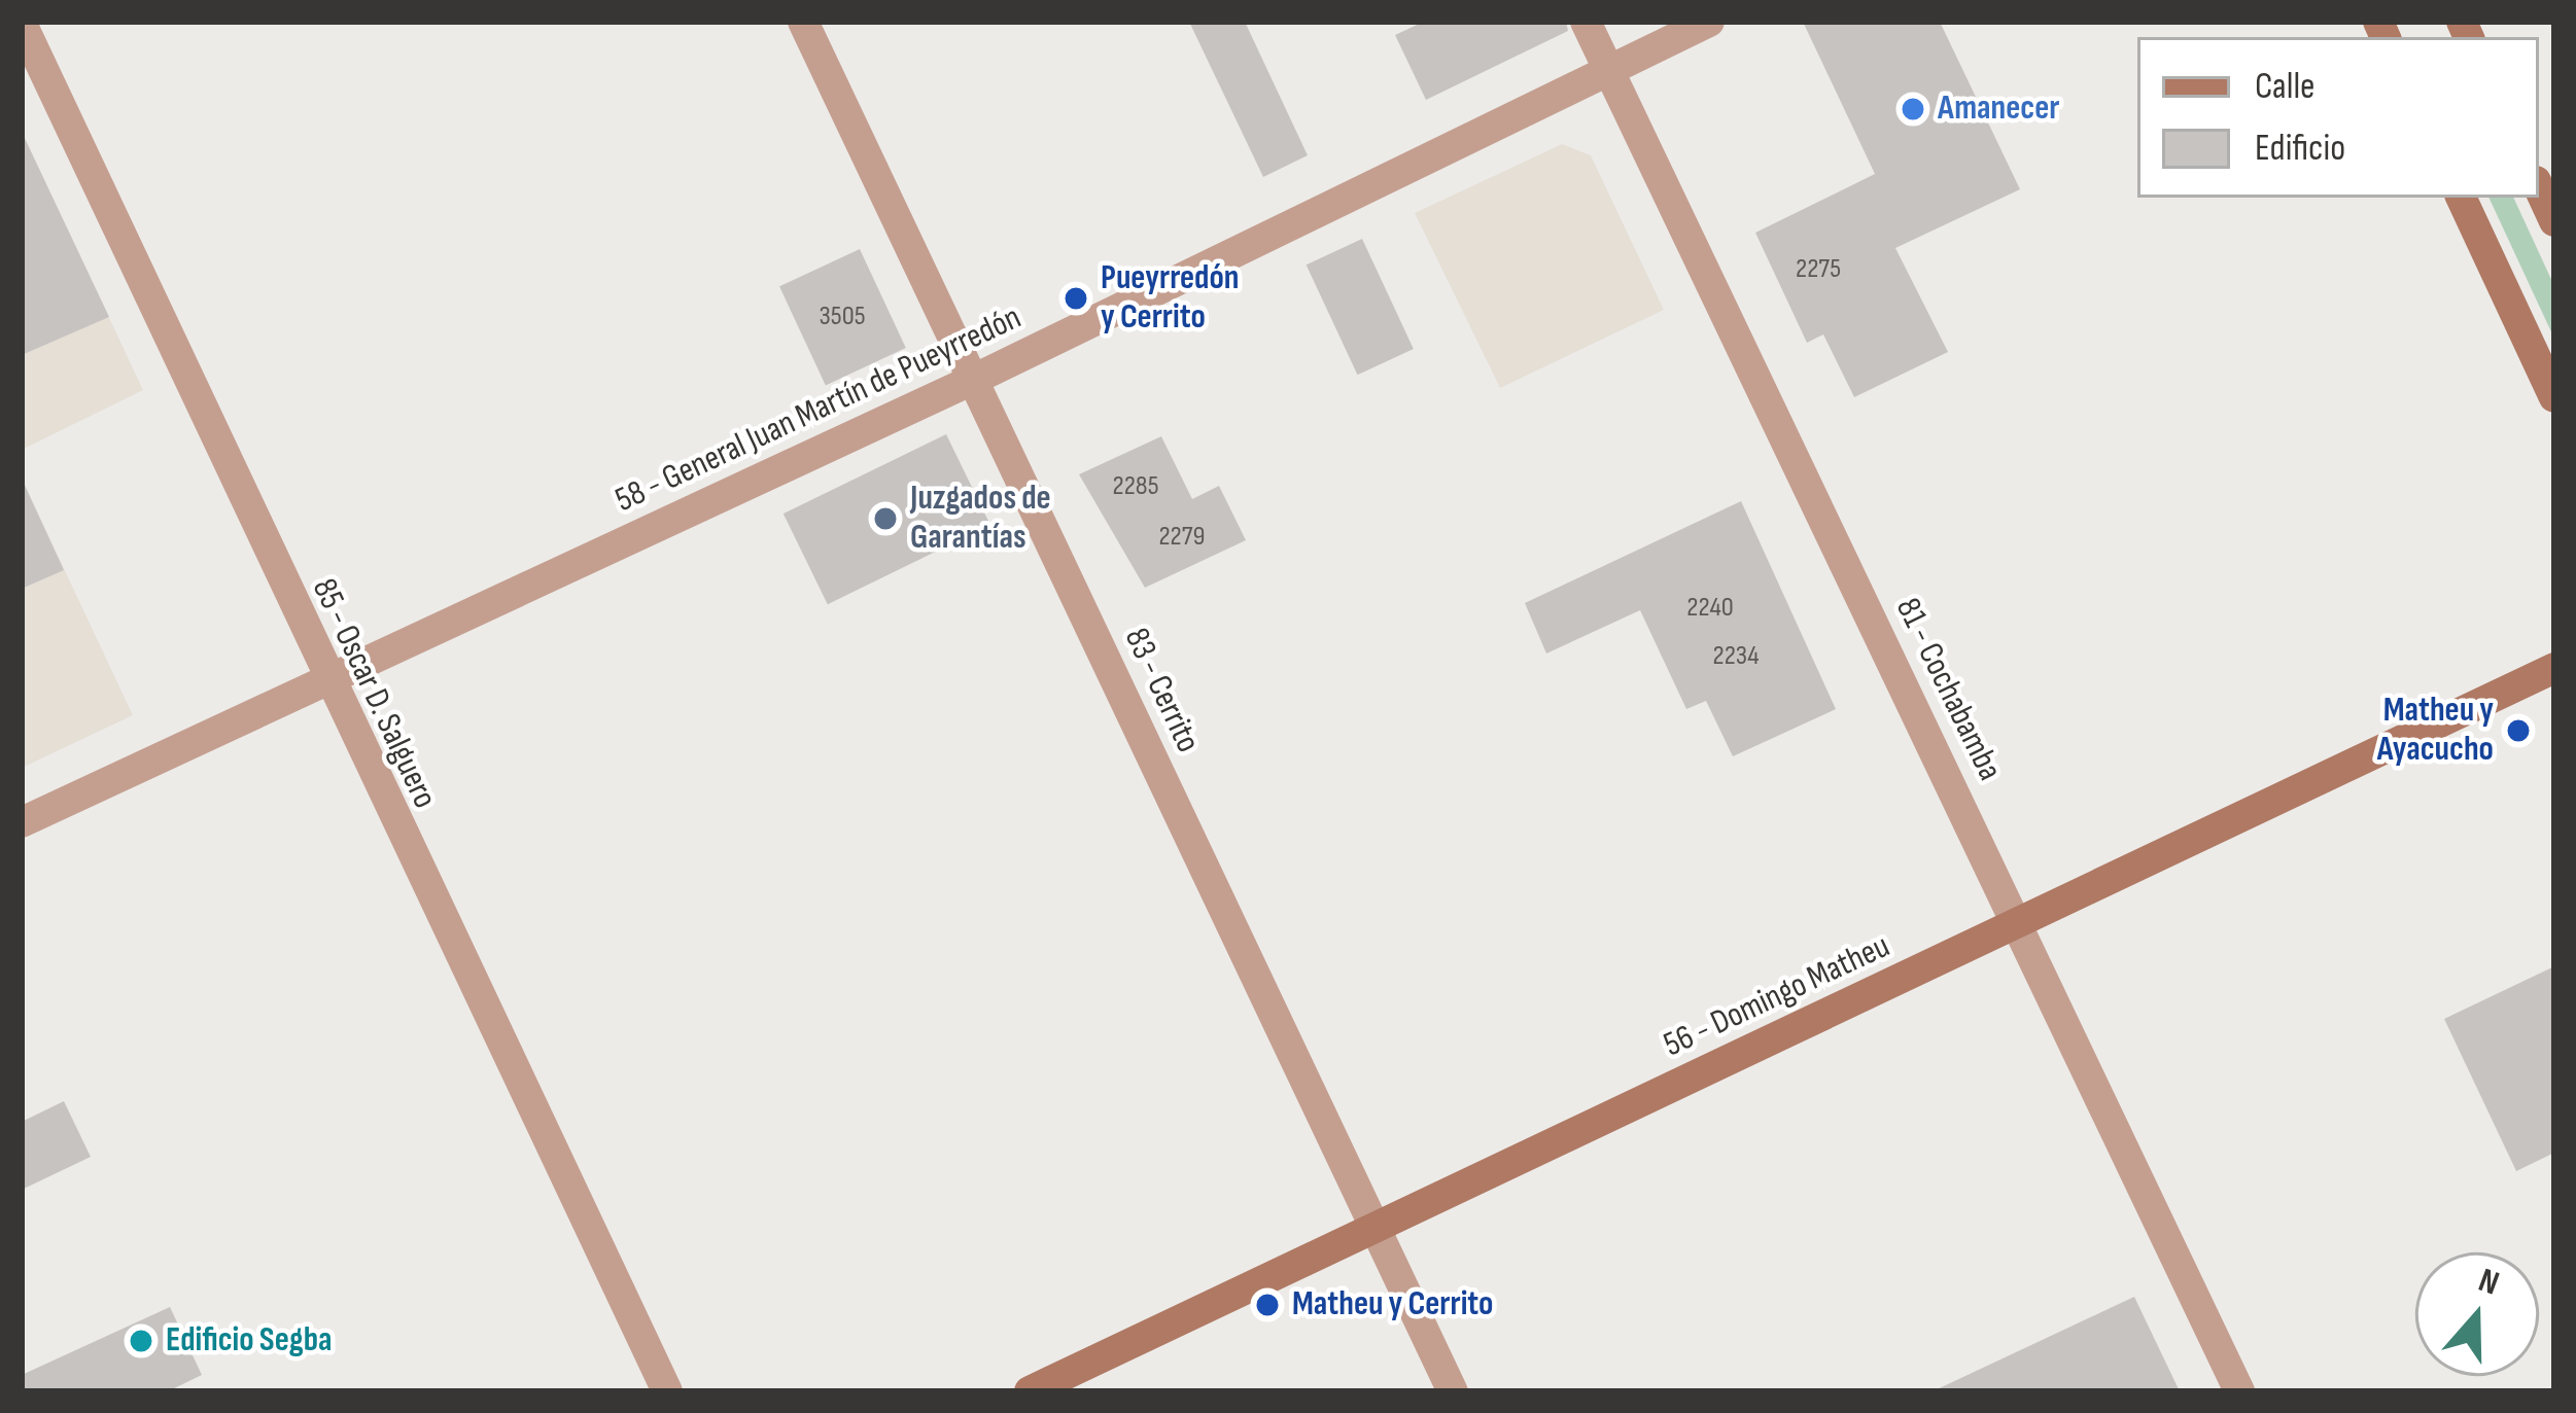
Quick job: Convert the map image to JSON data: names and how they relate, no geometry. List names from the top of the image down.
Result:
{
  "streets": {
    "street": [
      "58 - General Juan Martín de Pueyrredón",
      "81 - Cochabamba",
      "83 - Cerrito",
      "85 - Oscar D. Salguero",
      "56 - Domingo Matheu"
    ]
  },
  "crossings": [
    ["58 - General Juan Martín de Pueyrredón", "81 - Cochabamba"],
    ["58 - General Juan Martín de Pueyrredón", "83 - Cerrito"],
    ["58 - General Juan Martín de Pueyrredón", "85 - Oscar D. Salguero"],
    ["81 - Cochabamba", "56 - Domingo Matheu"],
    ["83 - Cerrito", "56 - Domingo Matheu"]
  ],
  "places": [
    "Amanecer",
    "Pueyrredón y Cerrito",
    "Juzgados de Garantías",
    "Matheu y Ayacucho",
    "Matheu y Cerrito",
    "Edificio Segba"
  ],
  "house_numbers": [
    "2275",
    "3505",
    "2285",
    "2279",
    "2240",
    "2234"
  ],
  "legend": ["Calle", "Edificio"],
  "north": "top"
}
